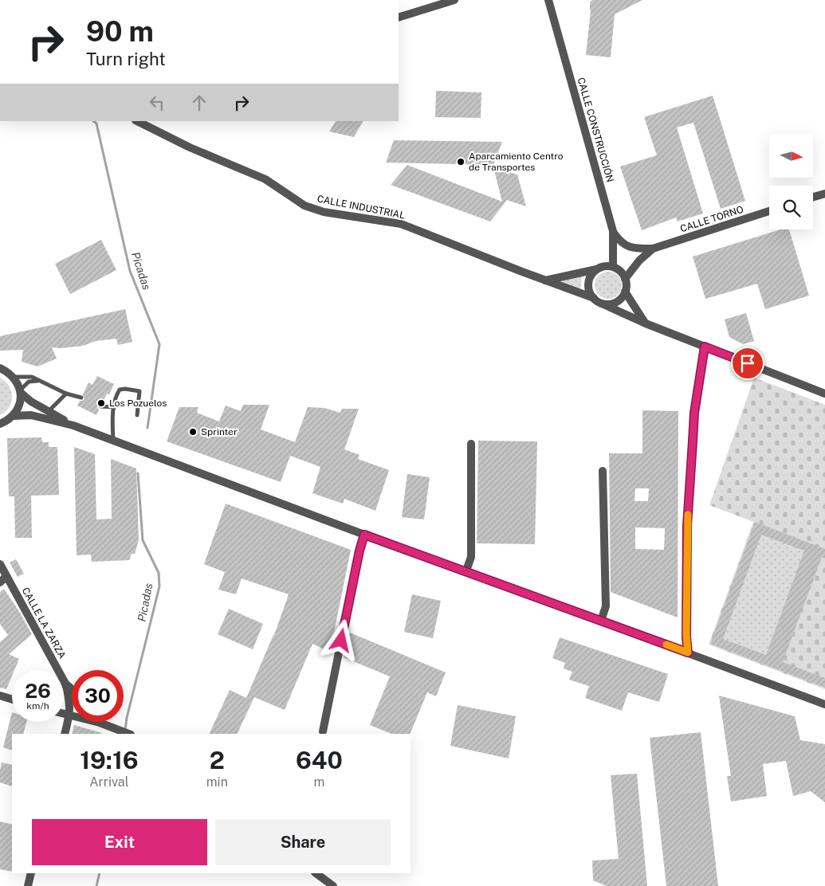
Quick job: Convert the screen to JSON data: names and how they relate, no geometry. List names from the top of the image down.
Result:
{
  "streets": {
    "street": [
      "CALLE CONSTRUCCIÓN",
      "CALLE INDUSTRIAL",
      "CALLE TORNO",
      "CALLE LA ZARZA"
    ]
  },
  "crossings": [
    ["CALLE CONSTRUCCIÓN", "CALLE INDUSTRIAL"],
    ["CALLE CONSTRUCCIÓN", "CALLE TORNO"],
    ["CALLE INDUSTRIAL", "CALLE TORNO"]
  ],
  "water": ["Picadas"],
  "places": ["Aparcamiento Centro de Transportes", "Los Pozuelos", "Sprinter"],
  "north": "right",
  "page": {
    "turn": ["90 m", "Turn right"],
    "speed": "26 km/h",
    "limit": "30",
    "eta": [
      "19:16",
      "Arrival",
      "2",
      "min",
      "640",
      "m"
    ],
    "buttons": ["Exit", "Share"]
  }
}
